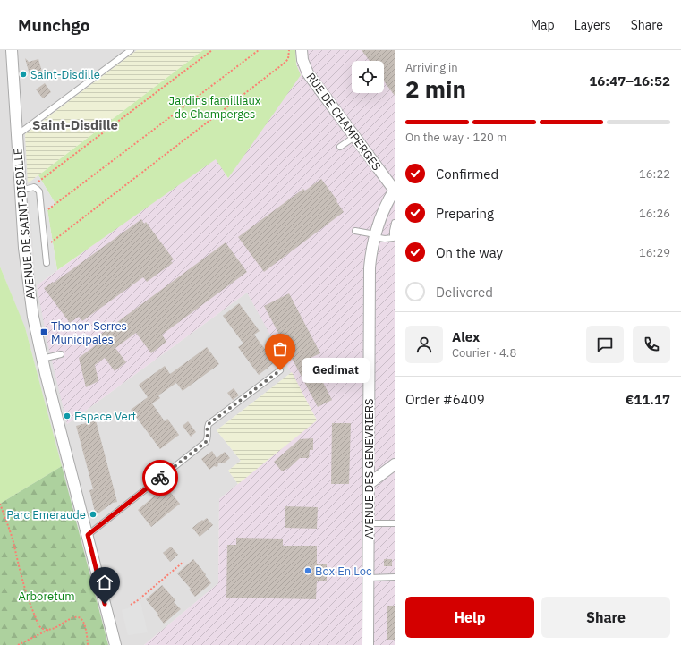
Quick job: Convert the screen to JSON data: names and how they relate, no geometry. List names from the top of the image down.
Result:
{
  "streets": {
    "street": ["RUE DE CHAMPERGES", "AVENUE DE SAINT-DISDILLE", "AVENUE DES GENEVRIERS"]
  },
  "crossings": [
    ["RUE DE CHAMPERGES", "AVENUE DES GENEVRIERS"]
  ],
  "districts": ["Saint-Disdille"],
  "parks": ["Jardins familliaux de Champerges", "Arboretum"],
  "places": {
    "other": [
      "Saint-Disdille",
      "Gedimat",
      "Espace Vert",
      "Parc Emeraude",
      "Box En Loc"
    ],
    "transit": ["Thonon Serres Municipales"]
  },
  "page": {
    "header": "Munchgo",
    "nav": ["Map", "Layers", "Share"],
    "heading": ["2 min", "Arriving in", "16:47–16:52"],
    "panel": [
      "Alex",
      "Courier · 4.8",
      "Order #6409",
      "€11.17"
    ],
    "bar": "On the way · 120 m",
    "list": [
      ["Confirmed", "16:22"],
      ["Preparing", "16:26"],
      ["On the way", "16:29"],
      "Delivered"
    ],
    "bubble": "Gedimat",
    "buttons": ["Help", "Share"]
  }
}
